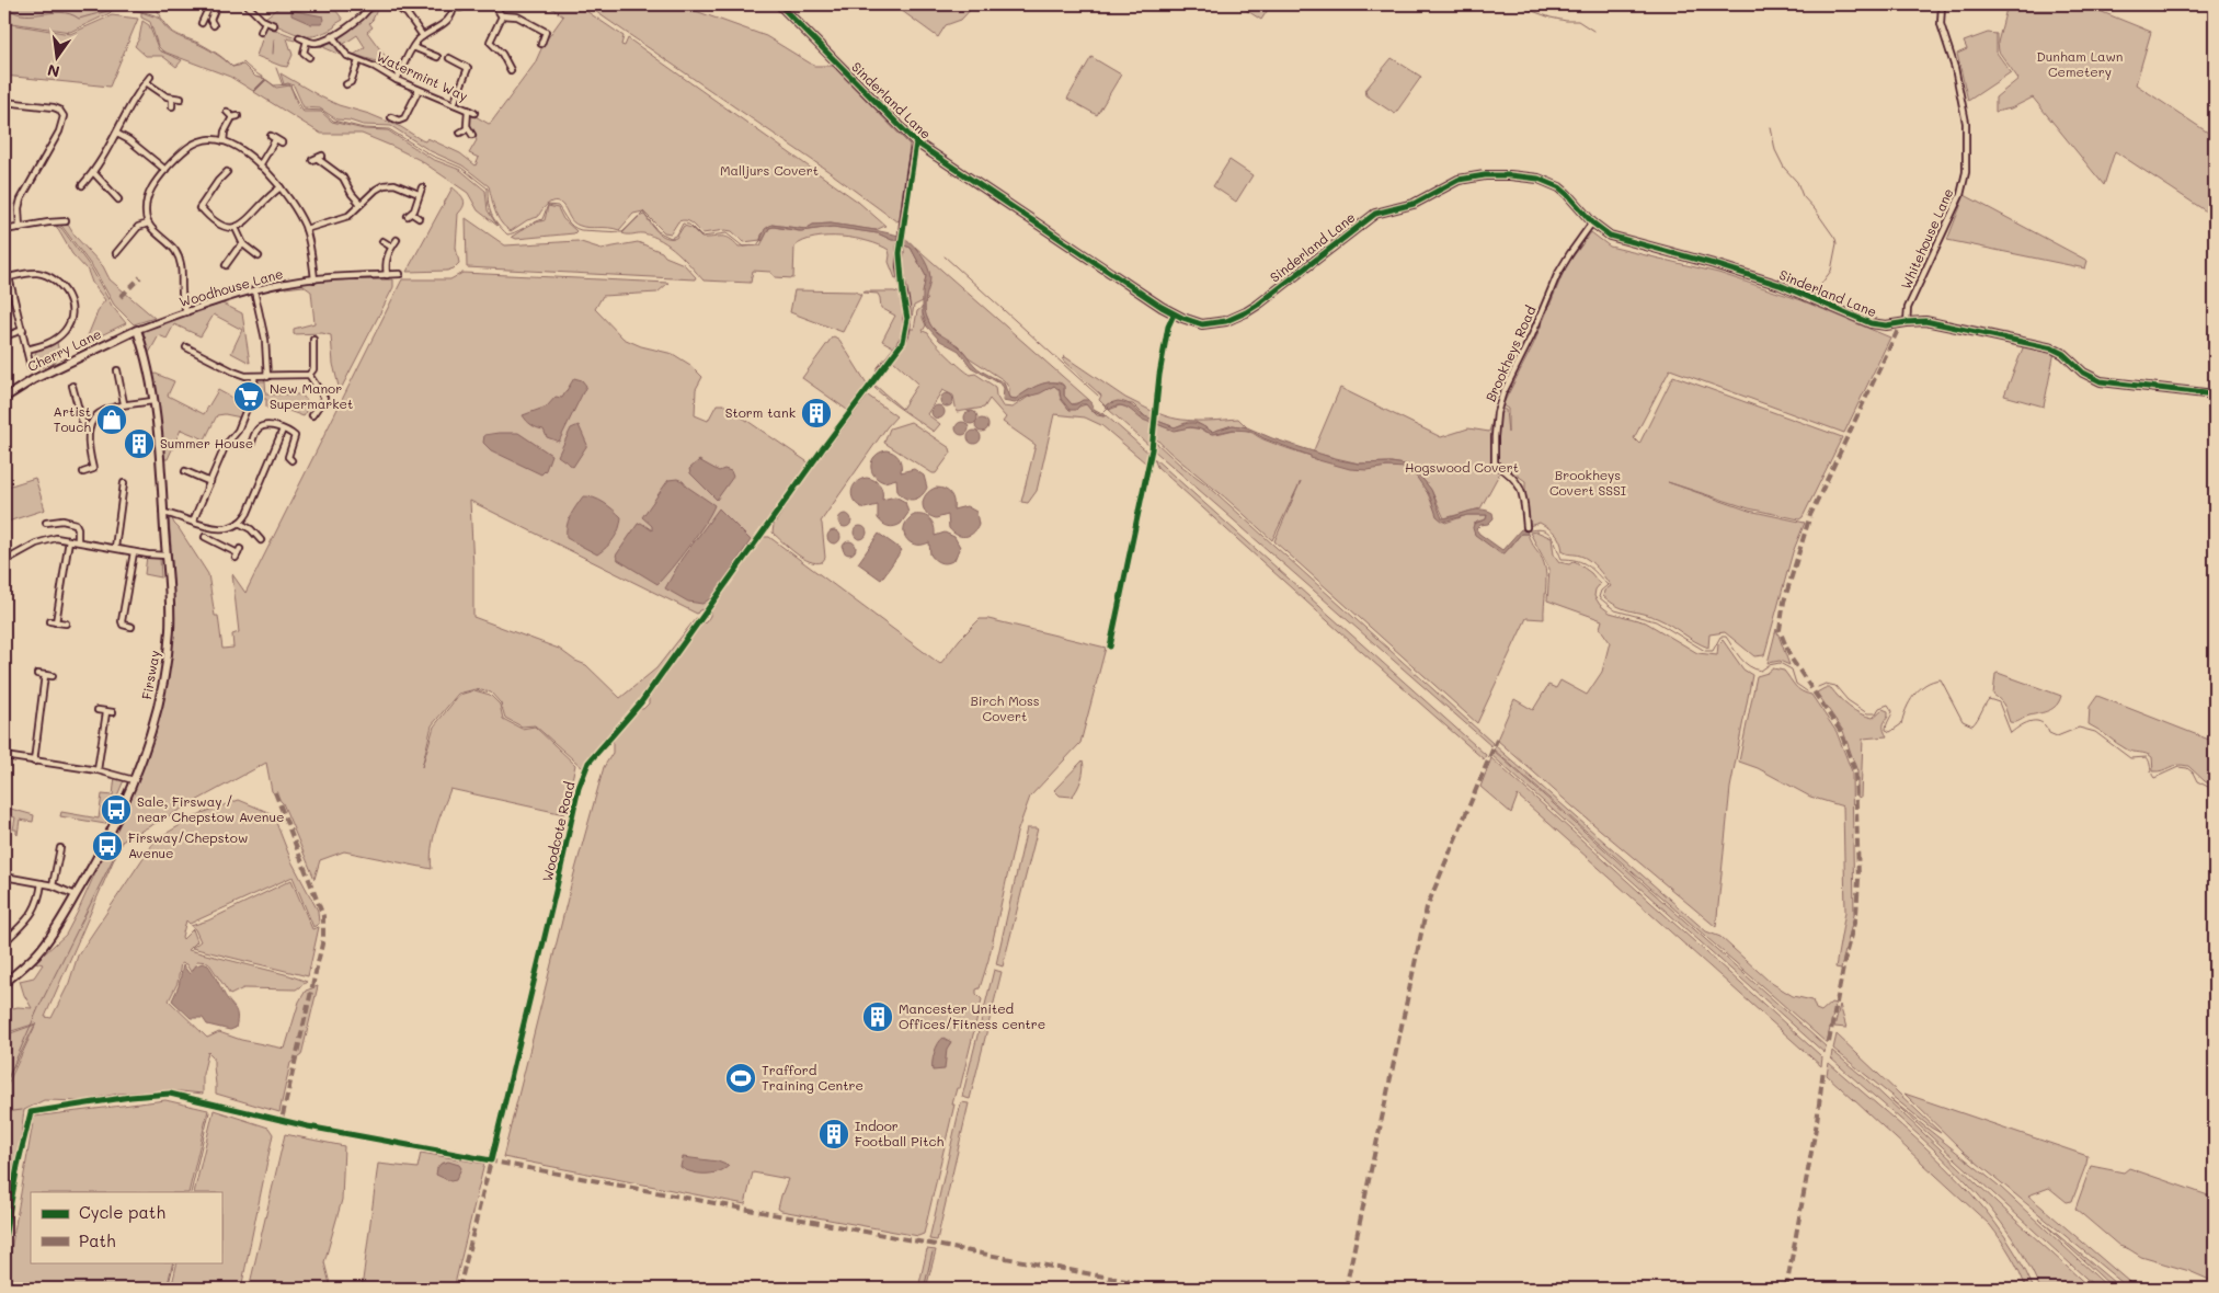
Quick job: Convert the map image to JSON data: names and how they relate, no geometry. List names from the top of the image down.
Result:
{
  "streets": {
    "street": [
      "Watermint Way",
      "Sinderland Lane",
      "Whitehouse Lane",
      "Woodhouse Lane",
      "Cherry Lane",
      "Brookheys Road",
      "Firsway"
    ],
    "cycle path": ["Woodcote Road"]
  },
  "crossings": [
    ["Sinderland Lane", "Whitehouse Lane"],
    ["Sinderland Lane", "Brookheys Road"],
    ["Woodhouse Lane", "Cherry Lane"],
    ["Woodhouse Lane", "Firsway"],
    ["Cherry Lane", "Firsway"]
  ],
  "parks": [
    "Dunham Lawn Cemetery",
    "Malljurs Covert",
    "Hogswood Covert",
    "Brookheys Covert SSSI",
    "Birch Moss Covert"
  ],
  "places": {
    "supermarket": ["New Manor Supermarket"],
    "building": [
      "Storm tank",
      "Summer House",
      "Mancester United Offices/Fitness centre",
      "Indoor Football Pitch"
    ],
    "shop": ["Artist Touch"],
    "bus stop": ["Sale, Firsway / near Chepstow Avenue", "Firsway/Chepstow Avenue"],
    "sports": ["Trafford Training Centre"]
  },
  "legend": ["Cycle path", "Path"],
  "north": "bottom"
}
